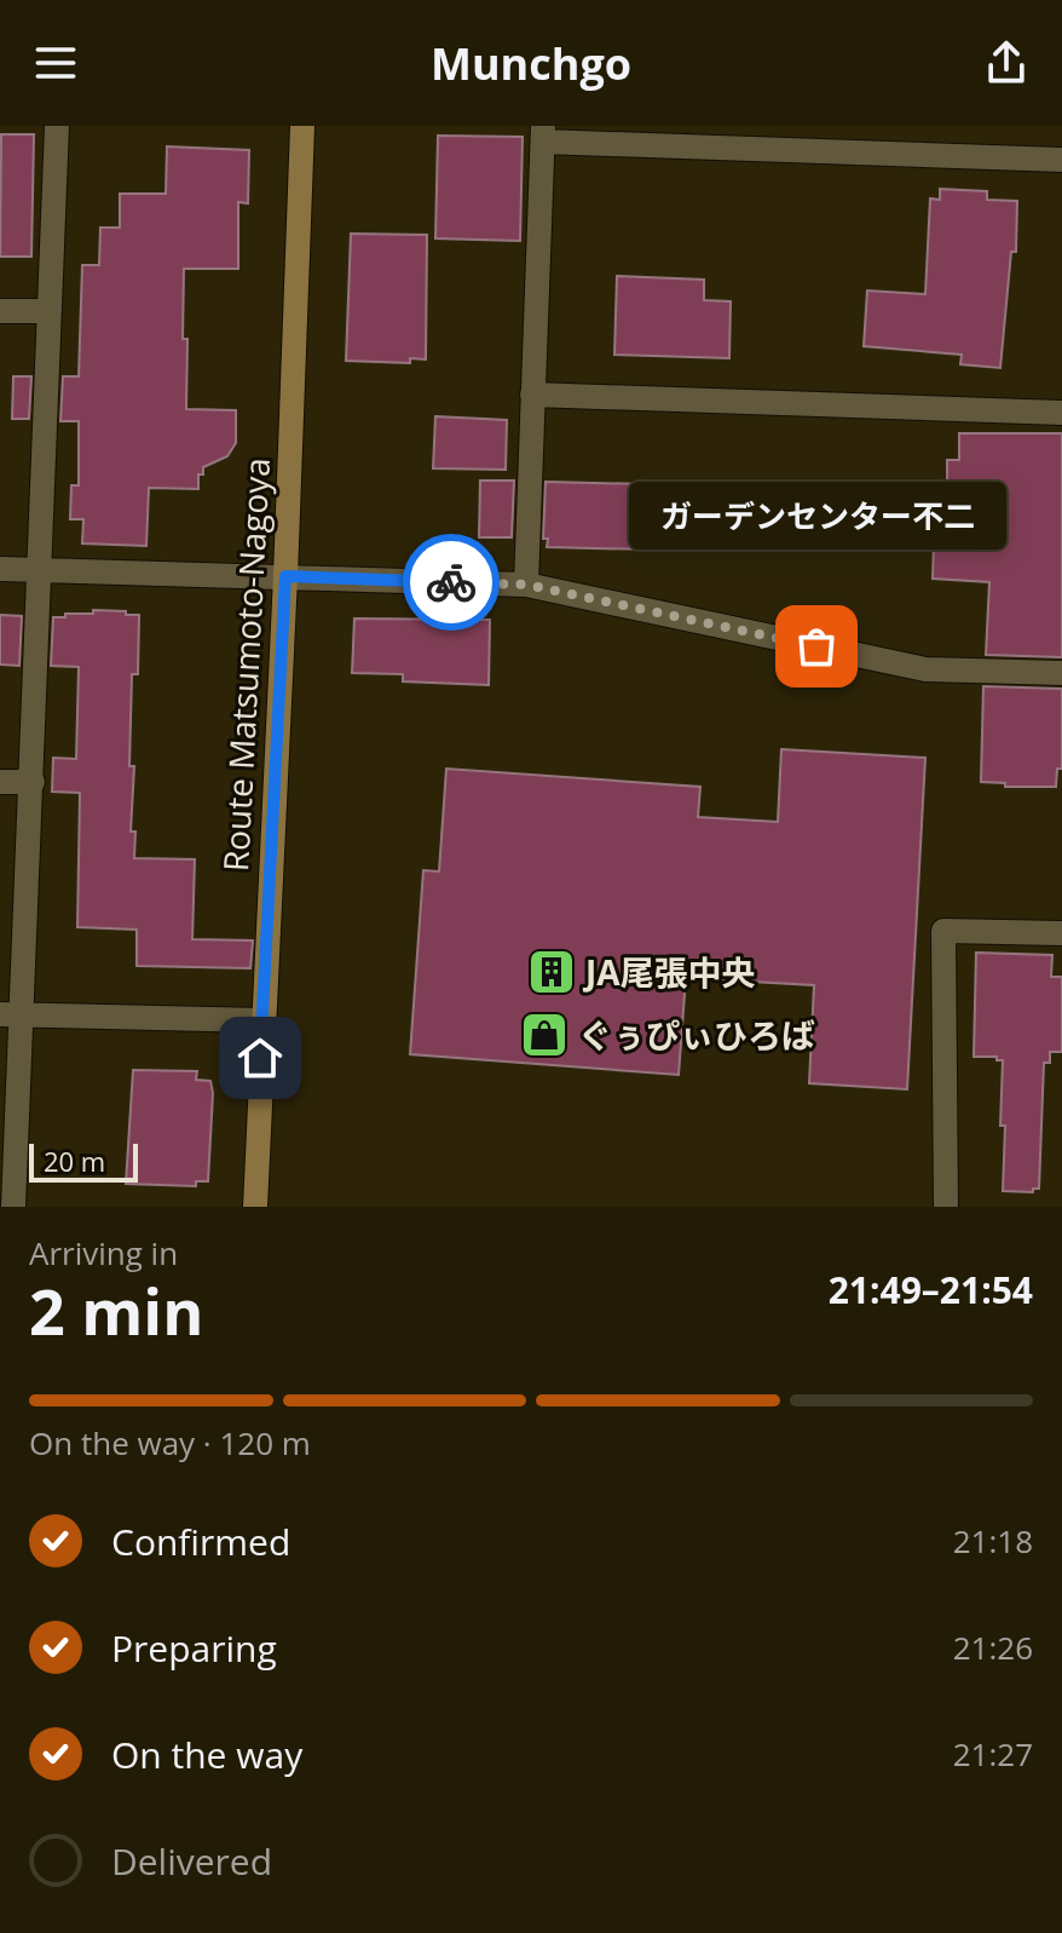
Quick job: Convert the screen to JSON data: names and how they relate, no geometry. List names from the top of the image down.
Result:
{
  "streets": {
    "main road": ["Route Matsumoto-Nagoya"]
  },
  "places": {
    "other": ["ガーデンセンター不二"],
    "building": ["JA尾張中央"],
    "shop": ["ぐぅぴぃひろば"]
  },
  "scale_bar": "20 m",
  "page": {
    "header": "Munchgo",
    "bubble": "ガーデンセンター不二",
    "scale": "20 m",
    "heading": ["2 min", "Arriving in", "21:49–21:54"],
    "bar": "On the way · 120 m",
    "list": [
      ["Confirmed", "21:18"],
      ["Preparing", "21:26"],
      ["On the way", "21:27"],
      "Delivered"
    ]
  }
}
